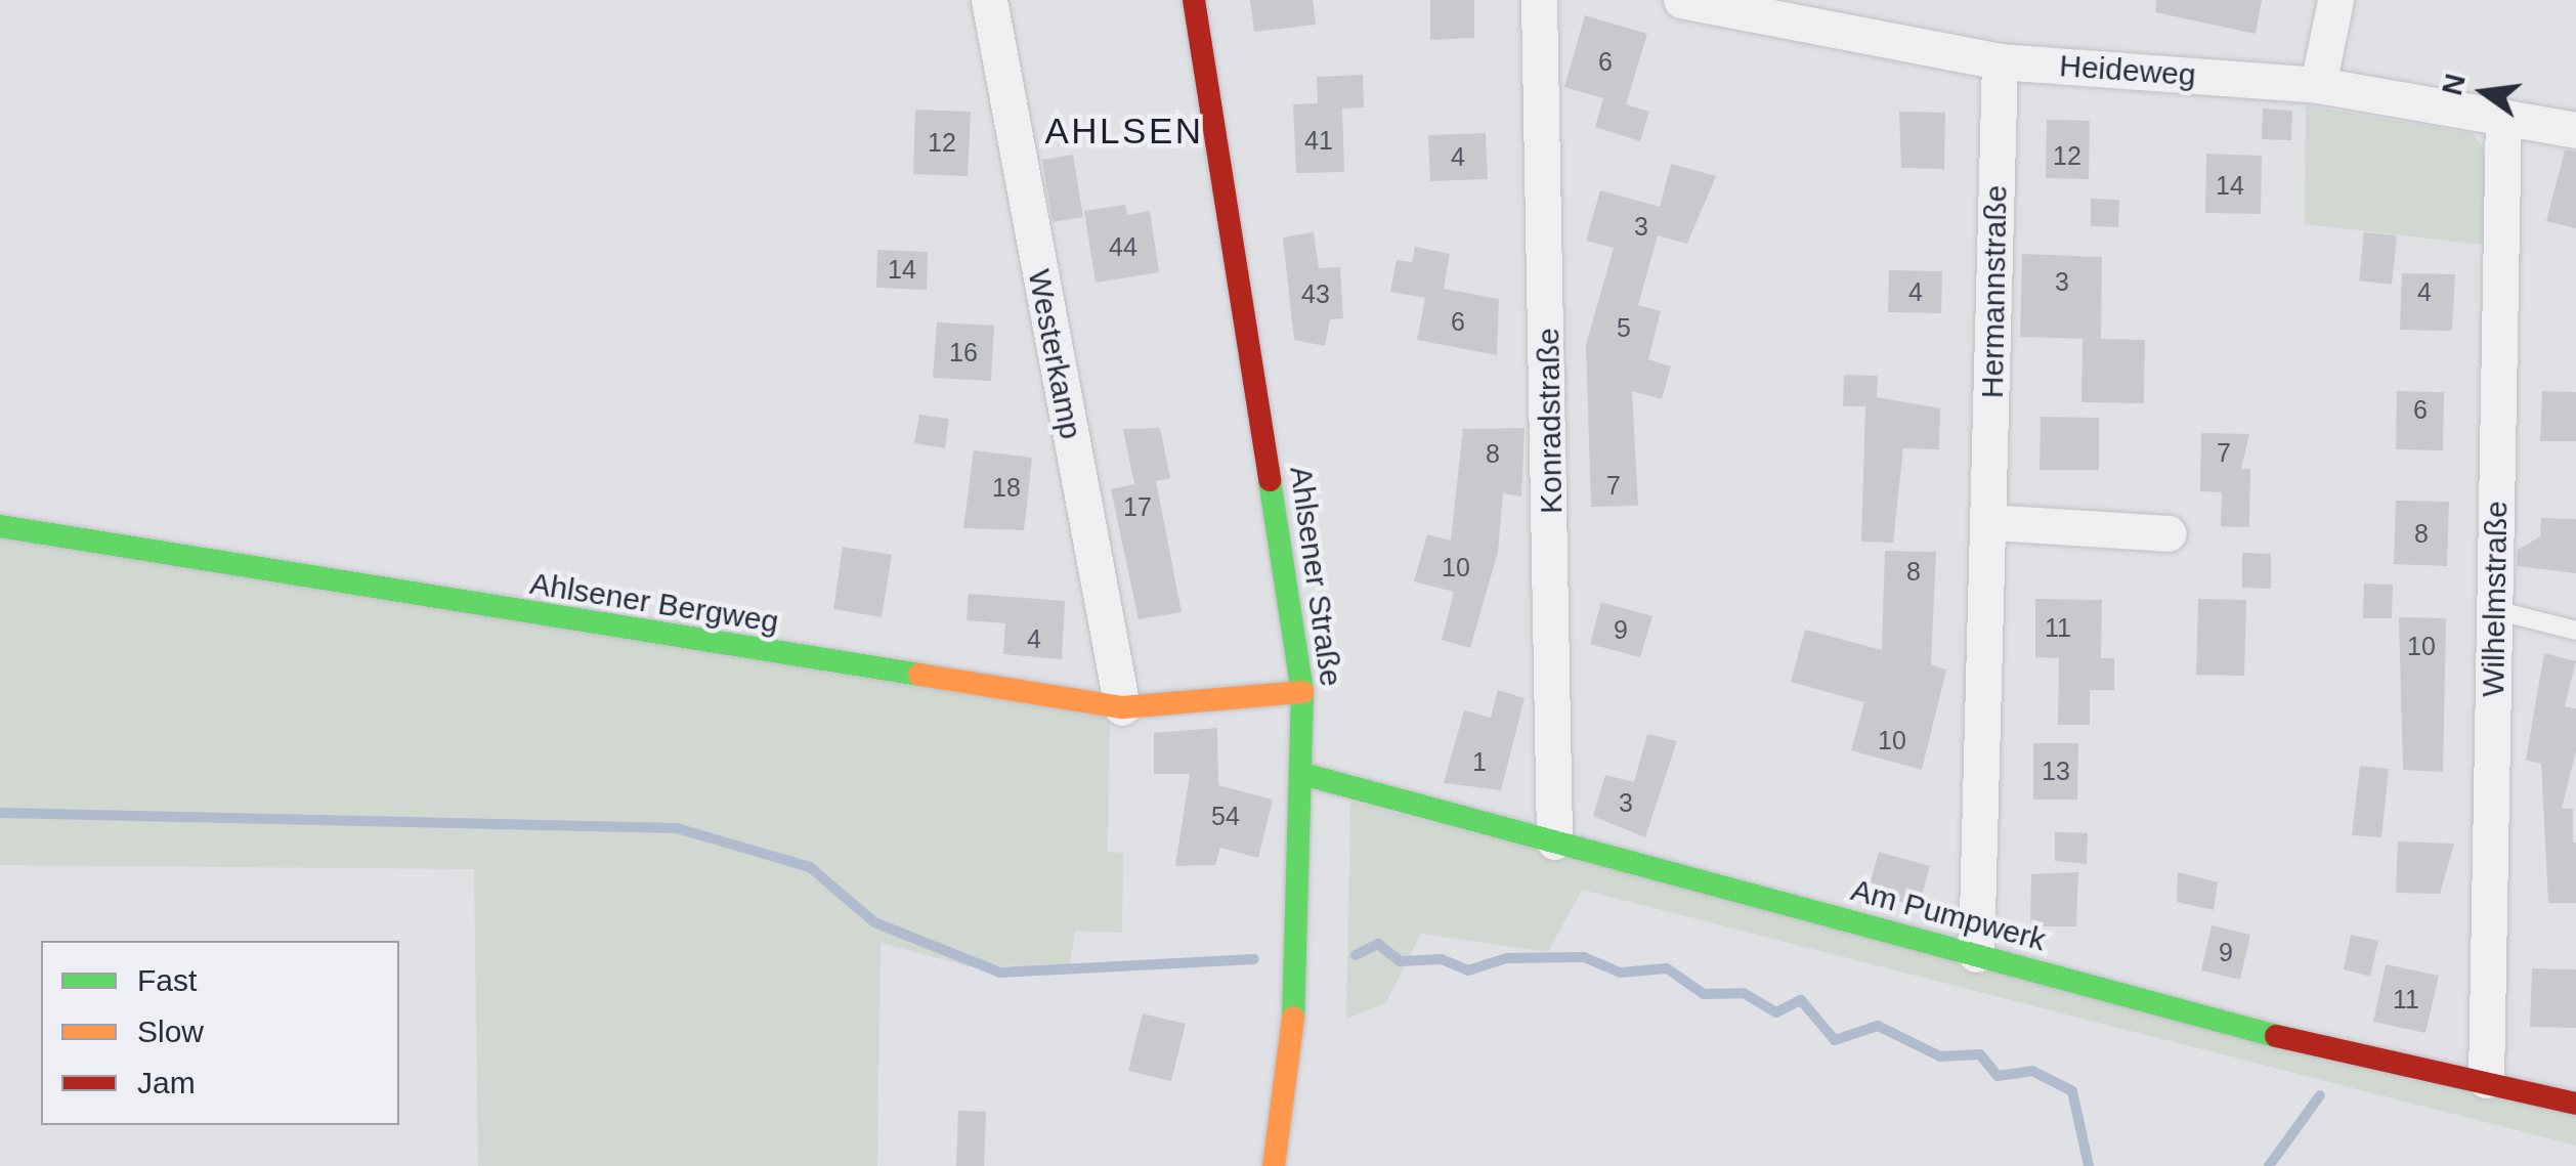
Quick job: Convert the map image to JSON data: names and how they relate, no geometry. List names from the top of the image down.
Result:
{
  "streets": {
    "street": [
      "Heideweg",
      "Hermannstraße",
      "Westerkamp",
      "Konradstraße",
      "Ahlsener Straße",
      "Wilhelmstraße",
      "Ahlsener Bergweg",
      "Am Pumpwerk"
    ]
  },
  "crossings": [
    ["Heideweg", "Hermannstraße"],
    ["Heideweg", "Wilhelmstraße"],
    ["Hermannstraße", "Am Pumpwerk"],
    ["Westerkamp", "Ahlsener Bergweg"],
    ["Konradstraße", "Am Pumpwerk"],
    ["Ahlsener Straße", "Ahlsener Bergweg"],
    ["Ahlsener Straße", "Am Pumpwerk"],
    ["Wilhelmstraße", "Am Pumpwerk"]
  ],
  "districts": ["AHLSEN"],
  "house_numbers": [
    "6",
    "41",
    "12",
    "12",
    "4",
    "14",
    "3",
    "44",
    "14",
    "3",
    "4",
    "4",
    "43",
    "6",
    "5",
    "16",
    "6",
    "7",
    "8",
    "7",
    "18",
    "17",
    "8",
    "10",
    "8",
    "11",
    "9",
    "4",
    "10",
    "10",
    "1",
    "13",
    "3",
    "54",
    "9",
    "11"
  ],
  "legend": ["Fast", "Slow", "Jam"],
  "north": "left"
}
